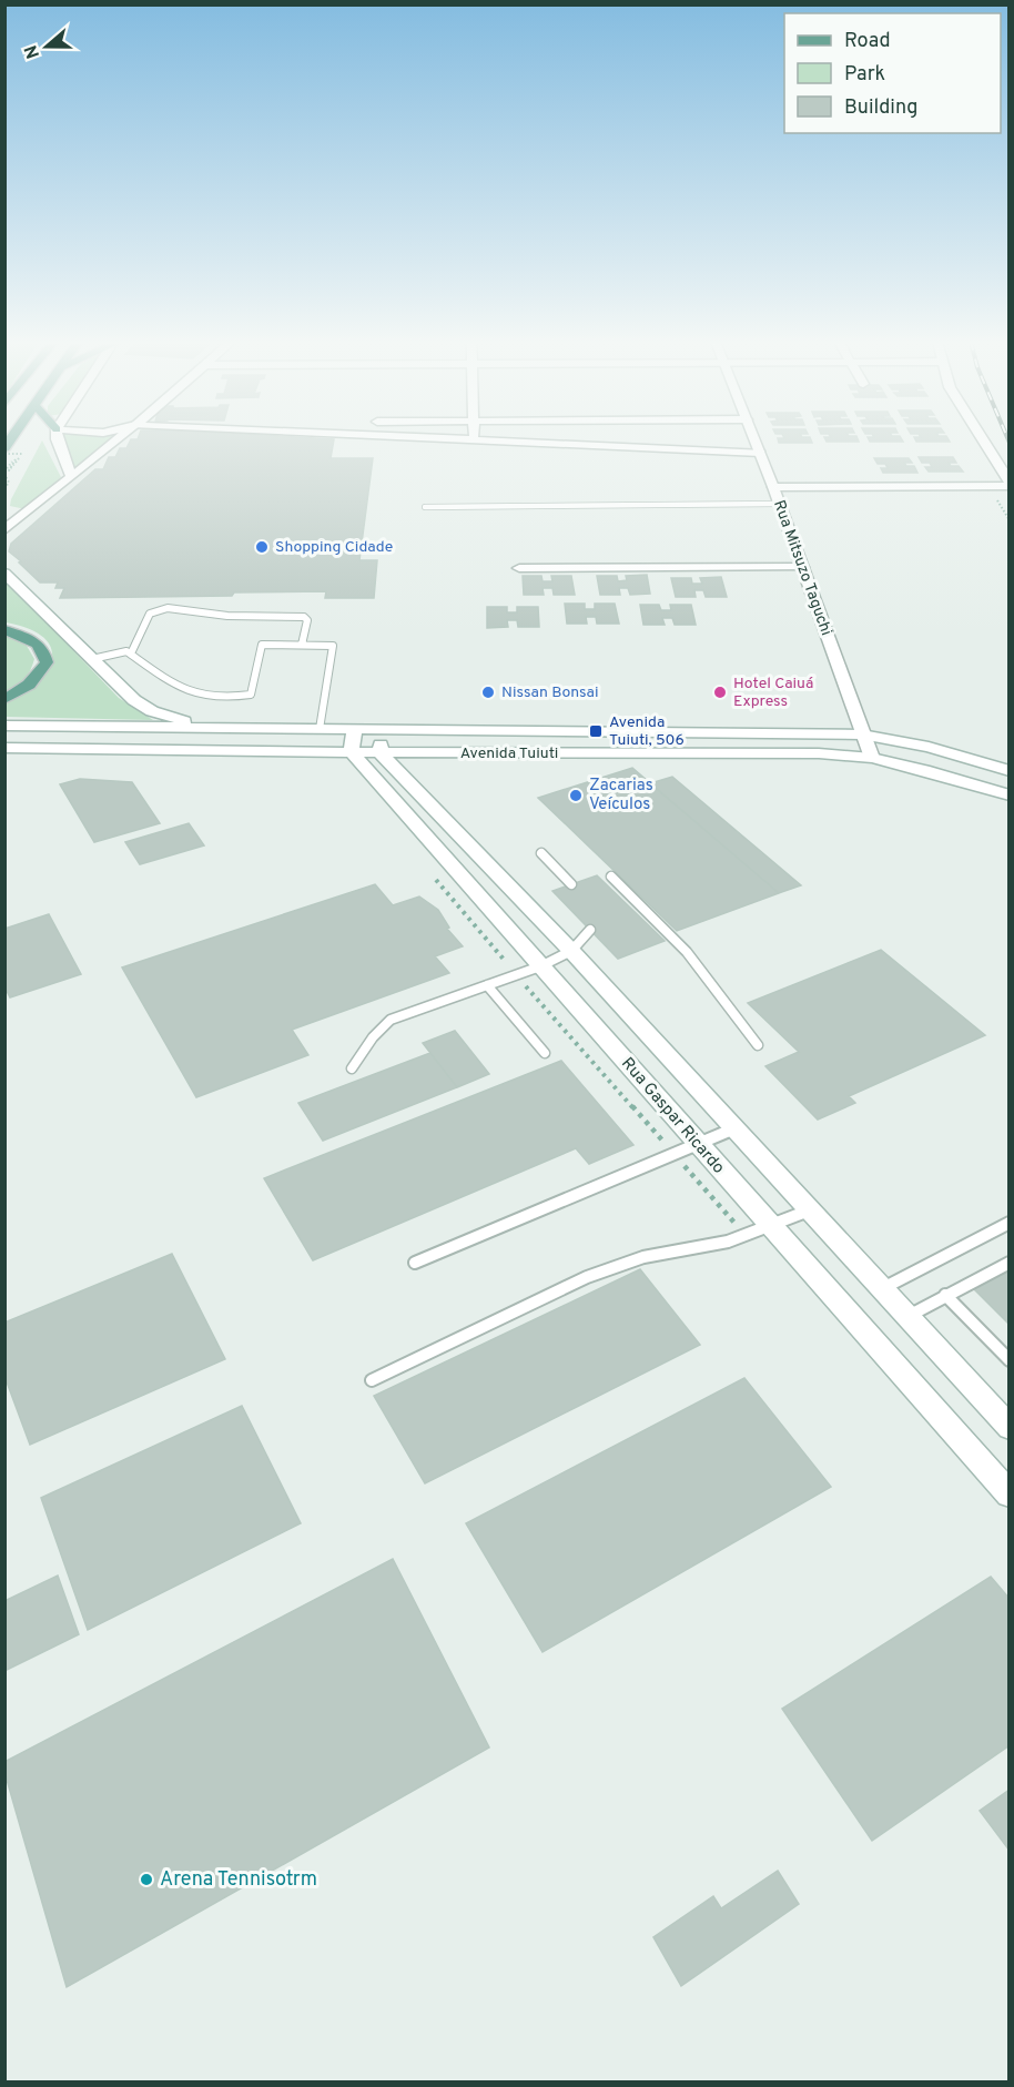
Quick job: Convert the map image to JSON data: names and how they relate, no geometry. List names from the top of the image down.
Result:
{
  "streets": {
    "street": ["Rua Mitsuzo Taguchi", "Avenida Tuiuti", "Rua Gaspar Ricardo"]
  },
  "crossings": [
    ["Rua Mitsuzo Taguchi", "Avenida Tuiuti"],
    ["Avenida Tuiuti", "Rua Gaspar Ricardo"]
  ],
  "places": {
    "other": [
      "Shopping Cidade",
      "Nissan Bonsai",
      "Hotel Caiuá Express",
      "Zacarias Veículos",
      "Arena Tennisotrm"
    ],
    "transit": ["Avenida Tuiuti, 506"]
  },
  "legend": ["Road", "Park", "Building"],
  "north": "left"
}
